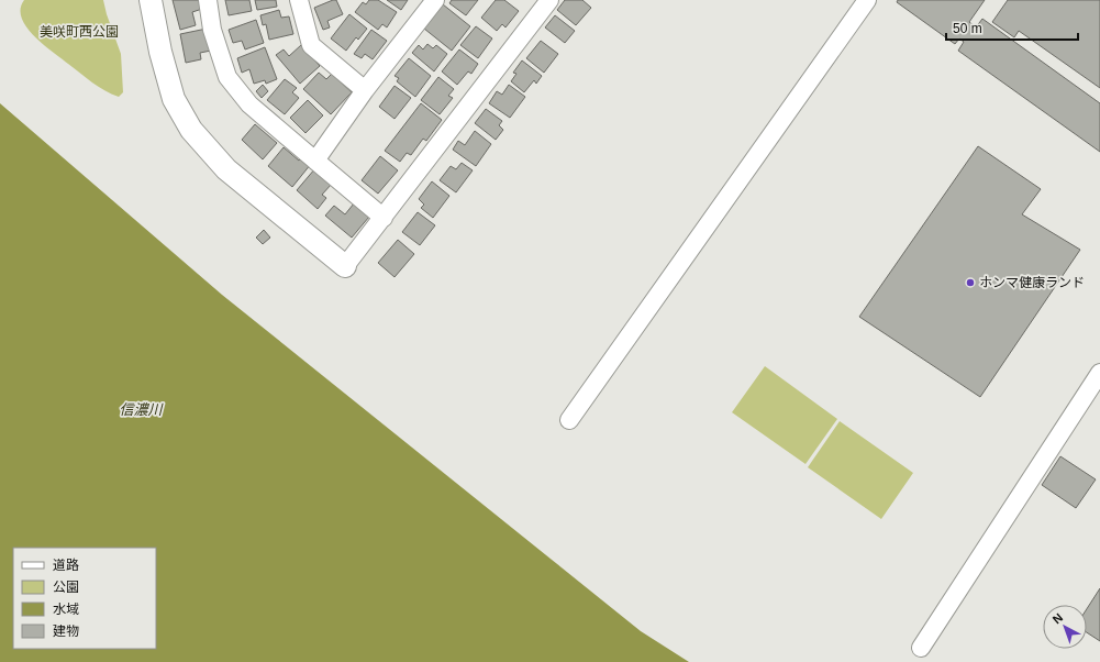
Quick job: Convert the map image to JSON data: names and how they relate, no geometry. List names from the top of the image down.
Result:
{
  "water": ["信濃川"],
  "parks": ["美咲町西公園"],
  "places": ["ホンマ健康ランド"],
  "legend": [
    "道路",
    "公園",
    "水域",
    "建物"
  ],
  "scale_bar": "50 m",
  "north": "top left"
}
